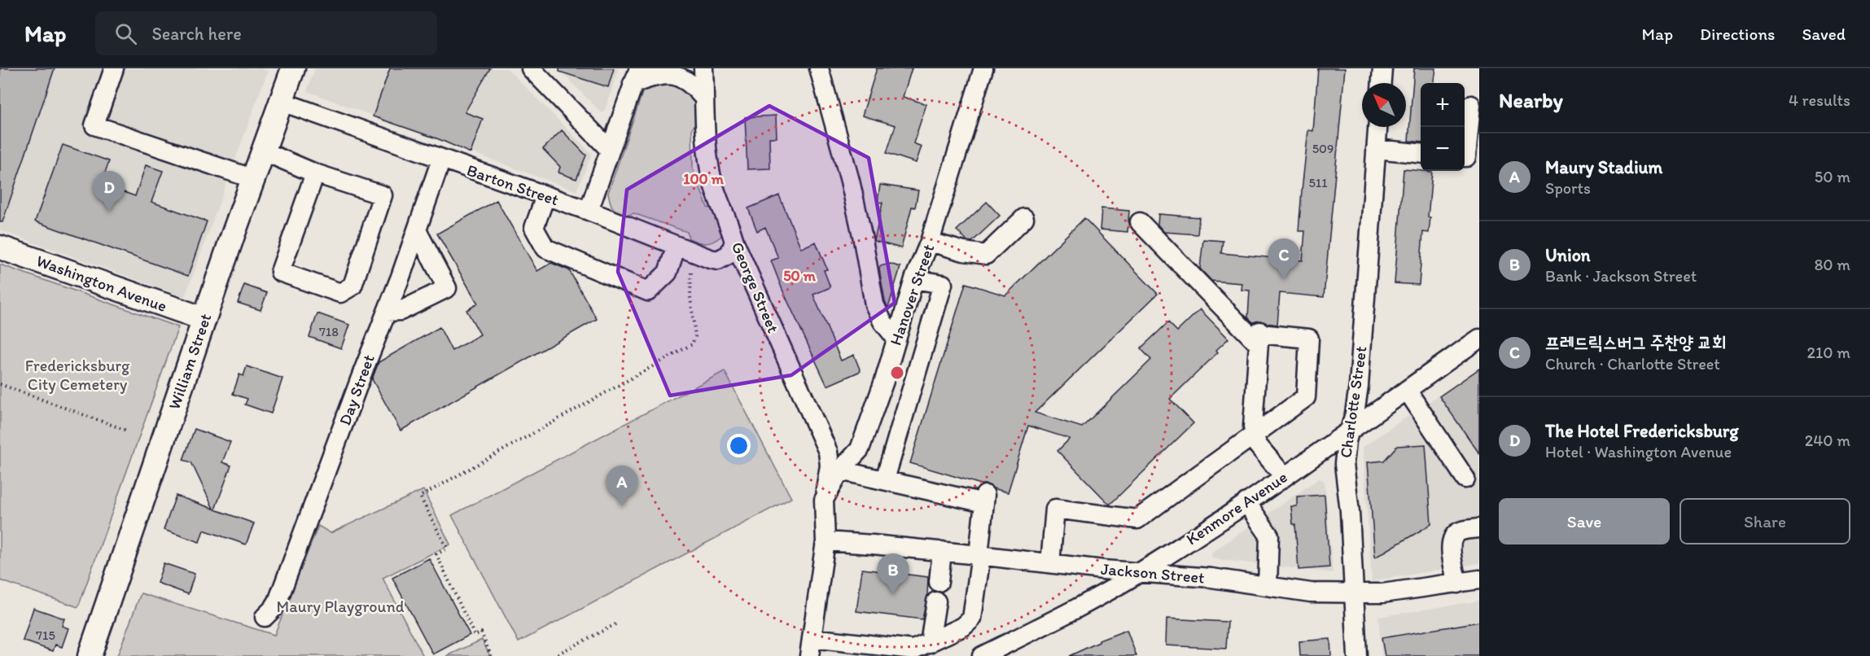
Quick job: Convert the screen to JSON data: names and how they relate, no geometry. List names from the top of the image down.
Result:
{
  "streets": {
    "main road": ["Washington Avenue", "William Street"],
    "street": [
      "Barton Street",
      "George Street",
      "Hanover Street",
      "Day Street",
      "Charlotte Street",
      "Kenmore Avenue",
      "Jackson Street"
    ]
  },
  "crossings": [
    ["Barton Street", "George Street"],
    ["Barton Street", "William Street"],
    ["Barton Street", "Day Street"],
    ["Washington Avenue", "William Street"],
    ["George Street", "Hanover Street"],
    ["Charlotte Street", "Kenmore Avenue"],
    ["Charlotte Street", "Jackson Street"],
    ["Kenmore Avenue", "Jackson Street"]
  ],
  "parks": ["Fredericksburg City Cemetery", "Maury Playground"],
  "house_numbers": [
    "509",
    "511",
    "718",
    "715"
  ],
  "north": "top left",
  "page": {
    "header": "Map",
    "search": "Search here",
    "nav": ["Map", "Directions", "Saved"],
    "heading": ["Nearby", "4 results"],
    "map_buttons": ["+", "−"],
    "list": [
      {
        "mark": "A",
        "name": "Maury Stadium",
        "note": "Sports",
        "value": "50 m"
      },
      {
        "mark": "B",
        "name": "Union",
        "note": "Bank · Jackson Street",
        "value": "80 m"
      },
      {
        "mark": "C",
        "name": "프레드릭스버그 주찬양 교회",
        "note": "Church · Charlotte Street",
        "value": "210 m"
      },
      {
        "mark": "D",
        "name": "The Hotel Fredericksburg",
        "note": "Hotel · Washington Avenue",
        "value": "240 m"
      }
    ],
    "pins": [
      "D",
      "C",
      "A",
      "B"
    ],
    "buttons": ["Save", "Share"]
  },
  "rings": ["100 m", "50 m"]
}
